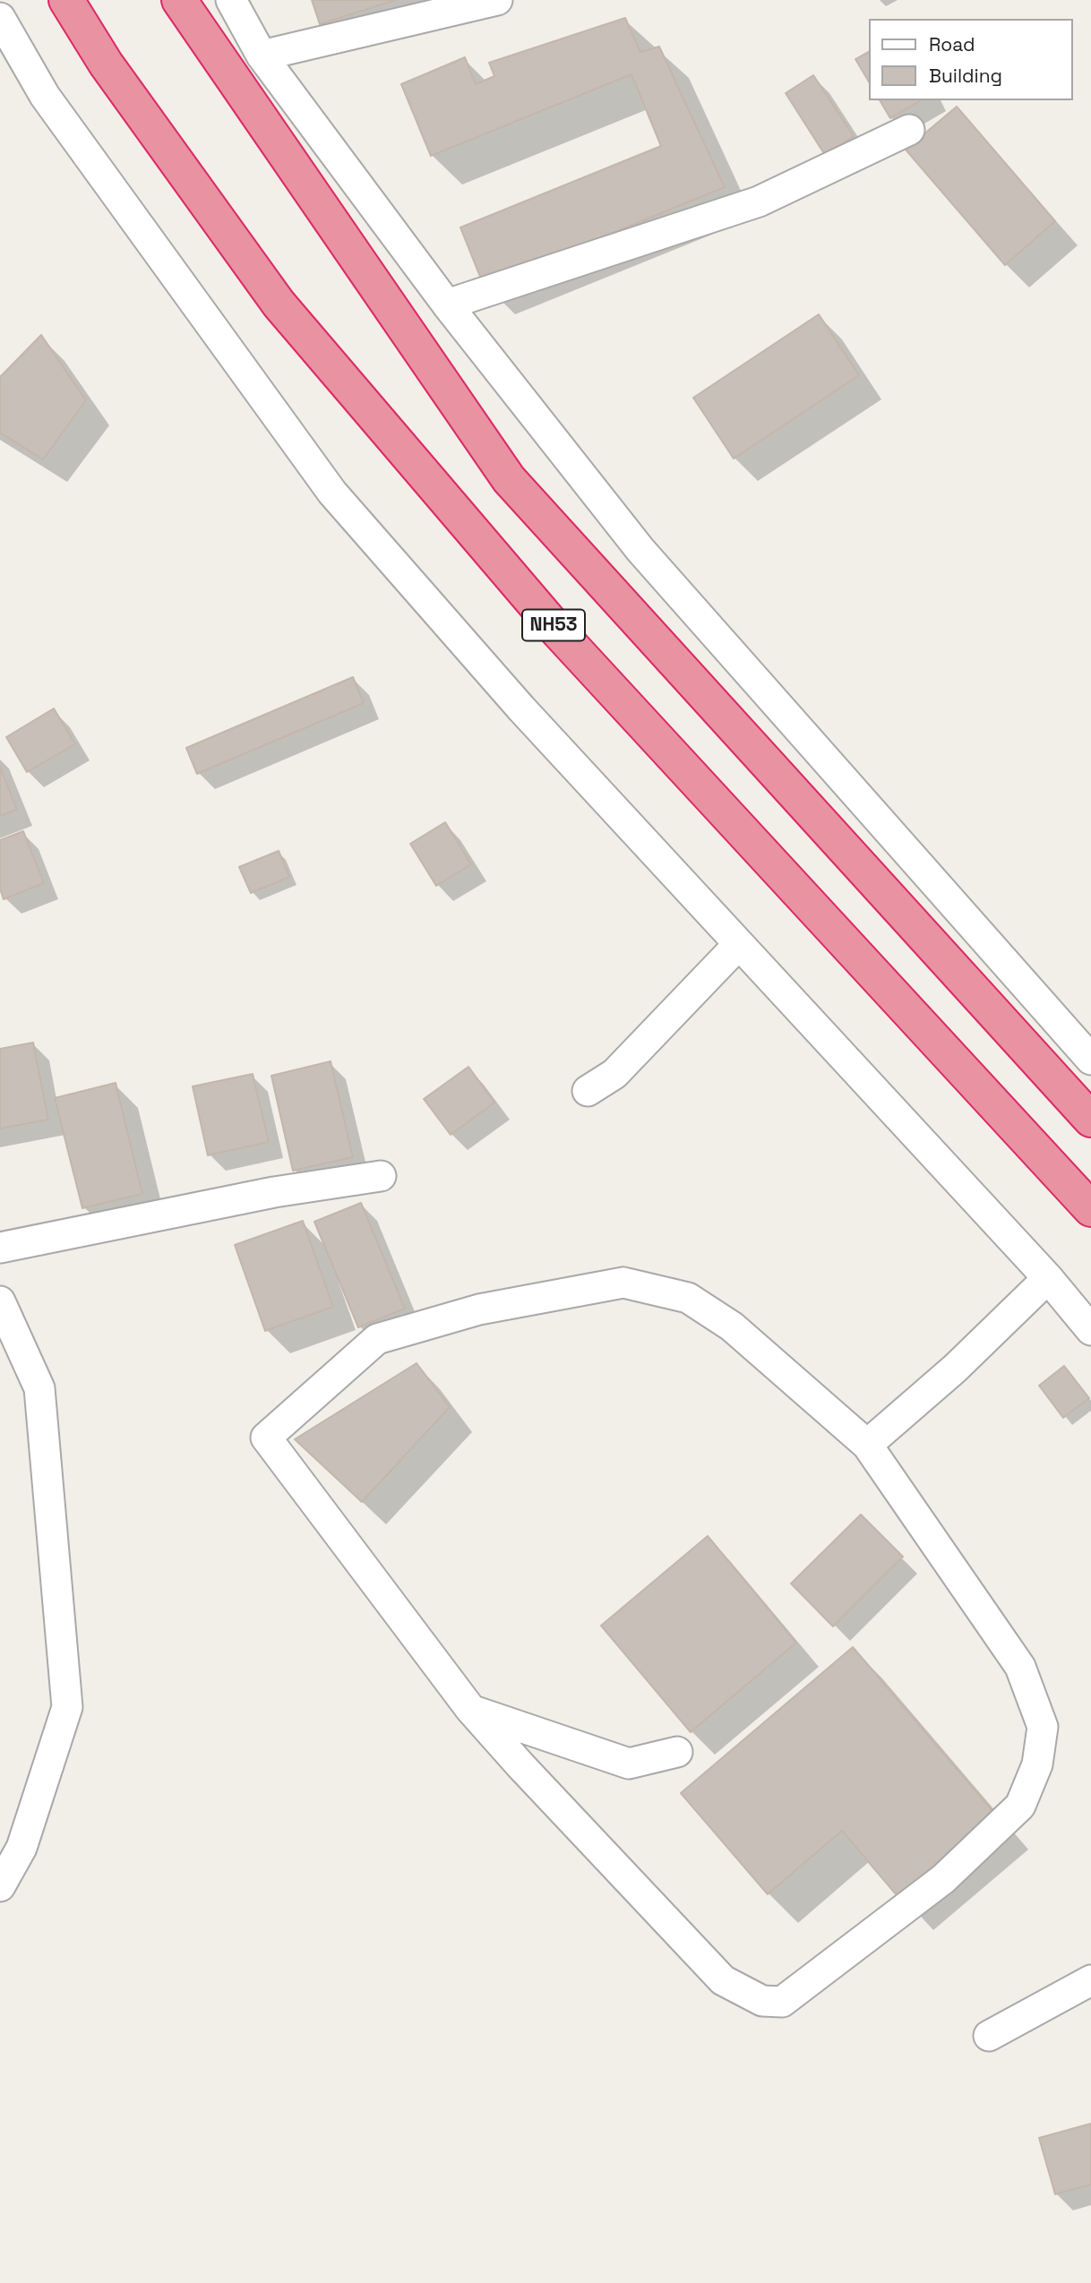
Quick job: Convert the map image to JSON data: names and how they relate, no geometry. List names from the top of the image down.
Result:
{
  "streets": {
    "highway": ["NH53"]
  },
  "legend": ["Road", "Building"]
}
